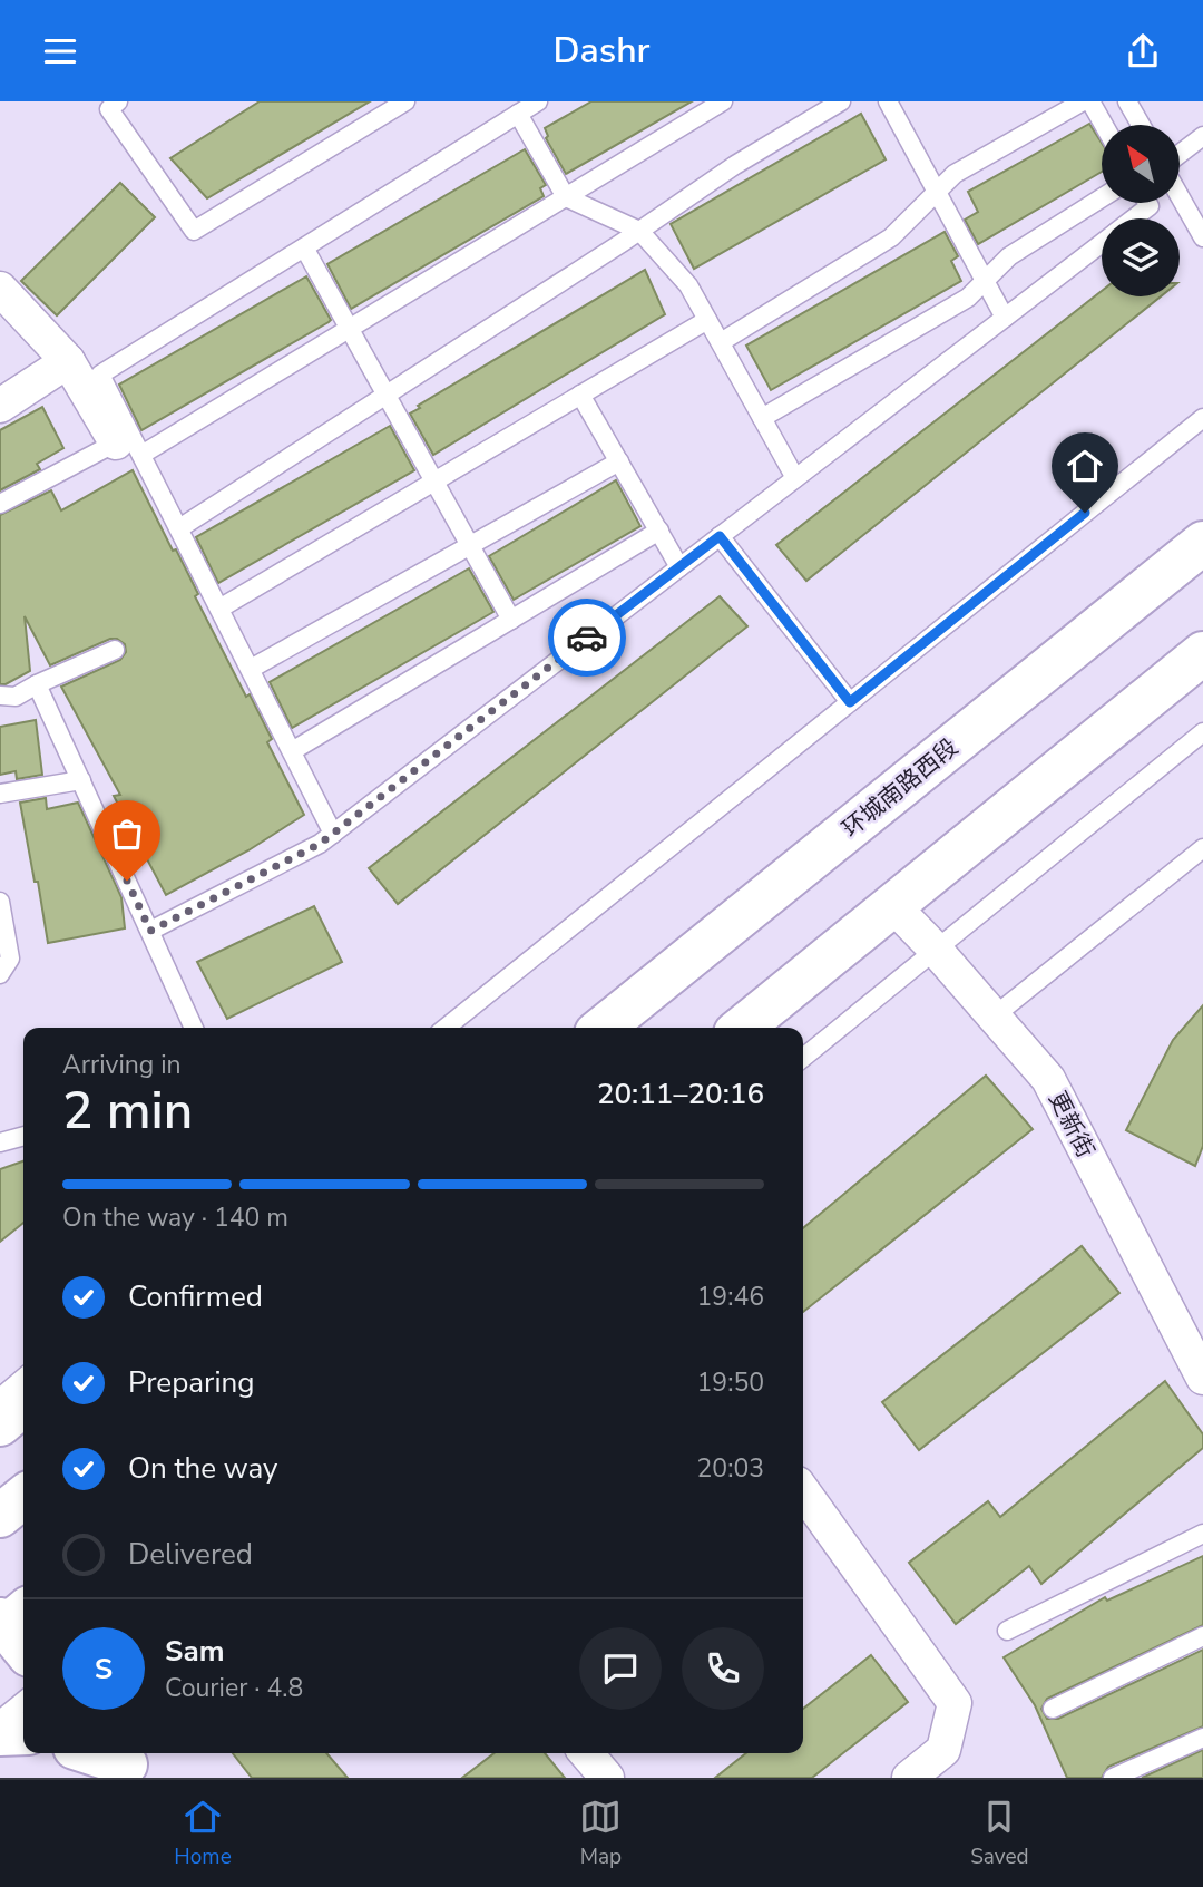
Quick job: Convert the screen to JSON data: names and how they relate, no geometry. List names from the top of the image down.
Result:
{
  "streets": {
    "main road": ["环城南路西段"],
    "street": ["更新街"]
  },
  "north": "top left",
  "page": {
    "header": "Dashr",
    "heading": ["2 min", "Arriving in", "20:11–20:16"],
    "panel": ["Sam", "Courier · 4.8"],
    "bar": "On the way · 140 m",
    "list": [
      ["Confirmed", "19:46"],
      ["Preparing", "19:50"],
      ["On the way", "20:03"],
      "Delivered"
    ],
    "round": "S",
    "tabs": ["Home", "Map", "Saved"]
  }
}
